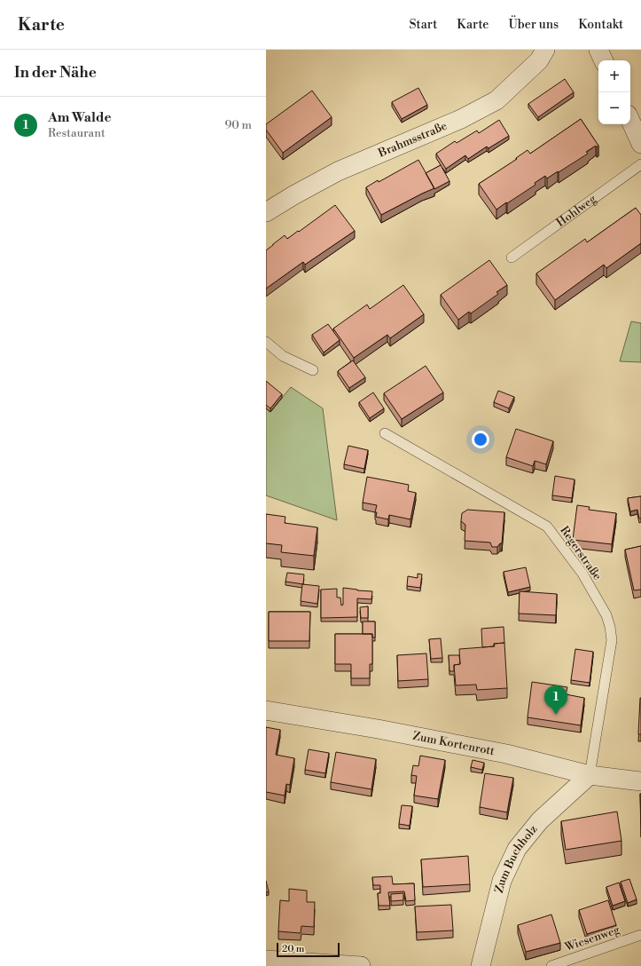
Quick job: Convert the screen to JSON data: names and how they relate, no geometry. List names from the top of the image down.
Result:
{
  "streets": {
    "street": ["Brahmsstraße", "Zum Kortenrott", "Zum Buchholz"],
    "lane": ["Hohlweg", "Regerstraße", "Wiesenweg"]
  },
  "crossings": [
    ["Regerstraße", "Zum Kortenrott"],
    ["Regerstraße", "Zum Buchholz"],
    ["Zum Kortenrott", "Zum Buchholz"]
  ],
  "scale_bar": "20 m",
  "page": {
    "header": "Karte",
    "nav": [
      "Start",
      "Karte",
      "Über uns",
      "Kontakt"
    ],
    "heading": "In der Nähe",
    "map_buttons": ["+", "−"],
    "list": [
      {
        "mark": "1",
        "name": "Am Walde",
        "note": "Restaurant",
        "value": "90 m"
      }
    ],
    "pins": "1",
    "scale": "20 m"
  }
}
